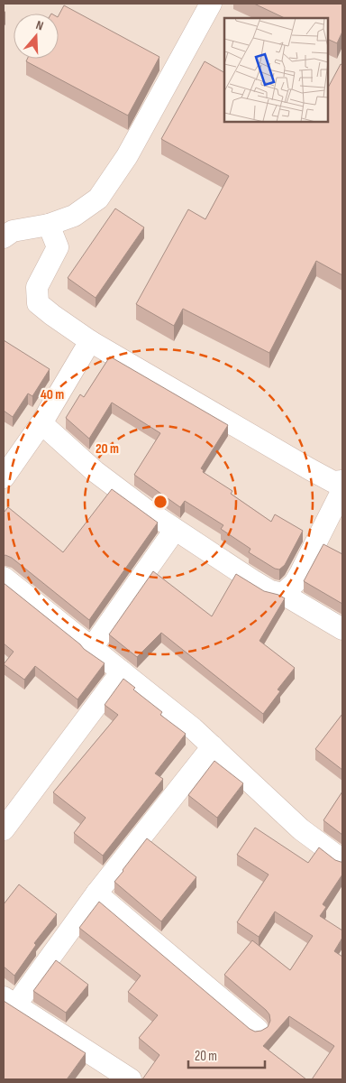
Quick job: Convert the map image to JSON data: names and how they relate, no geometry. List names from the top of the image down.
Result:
{
  "scale_bar": "20 m",
  "north": "top",
  "rings": ["40 m", "20 m"]
}
